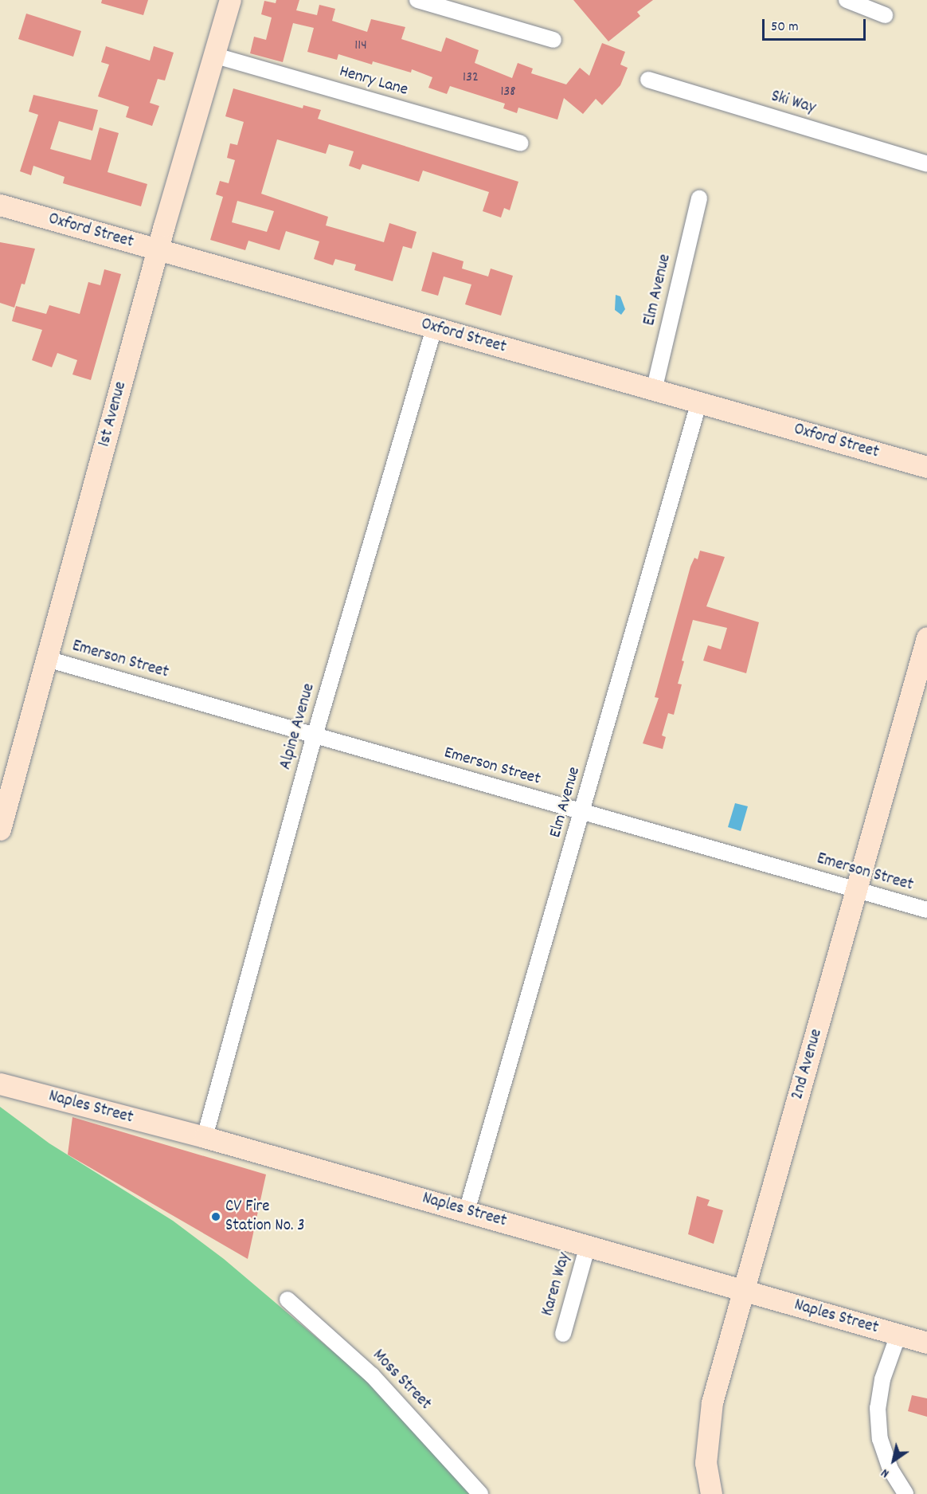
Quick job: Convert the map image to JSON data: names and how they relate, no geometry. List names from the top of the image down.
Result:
{
  "streets": {
    "street": [
      "Henry Lane",
      "Ski Way",
      "Oxford Street",
      "Elm Avenue",
      "1st Avenue",
      "Emerson Street",
      "Alpine Avenue",
      "2nd Avenue",
      "Naples Street",
      "Karen Way",
      "Moss Street"
    ]
  },
  "crossings": [
    ["Henry Lane", "1st Avenue"],
    ["Oxford Street", "Elm Avenue"],
    ["Oxford Street", "1st Avenue"],
    ["Oxford Street", "Alpine Avenue"],
    ["Elm Avenue", "Emerson Street"],
    ["Elm Avenue", "Naples Street"],
    ["1st Avenue", "Emerson Street"],
    ["Emerson Street", "Alpine Avenue"],
    ["Emerson Street", "2nd Avenue"],
    ["Alpine Avenue", "Naples Street"],
    ["2nd Avenue", "Naples Street"],
    ["Naples Street", "Karen Way"]
  ],
  "places": ["CV Fire Station No. 3"],
  "house_numbers": ["114", "132", "138"],
  "scale_bar": "50 m",
  "north": "bottom left"
}
